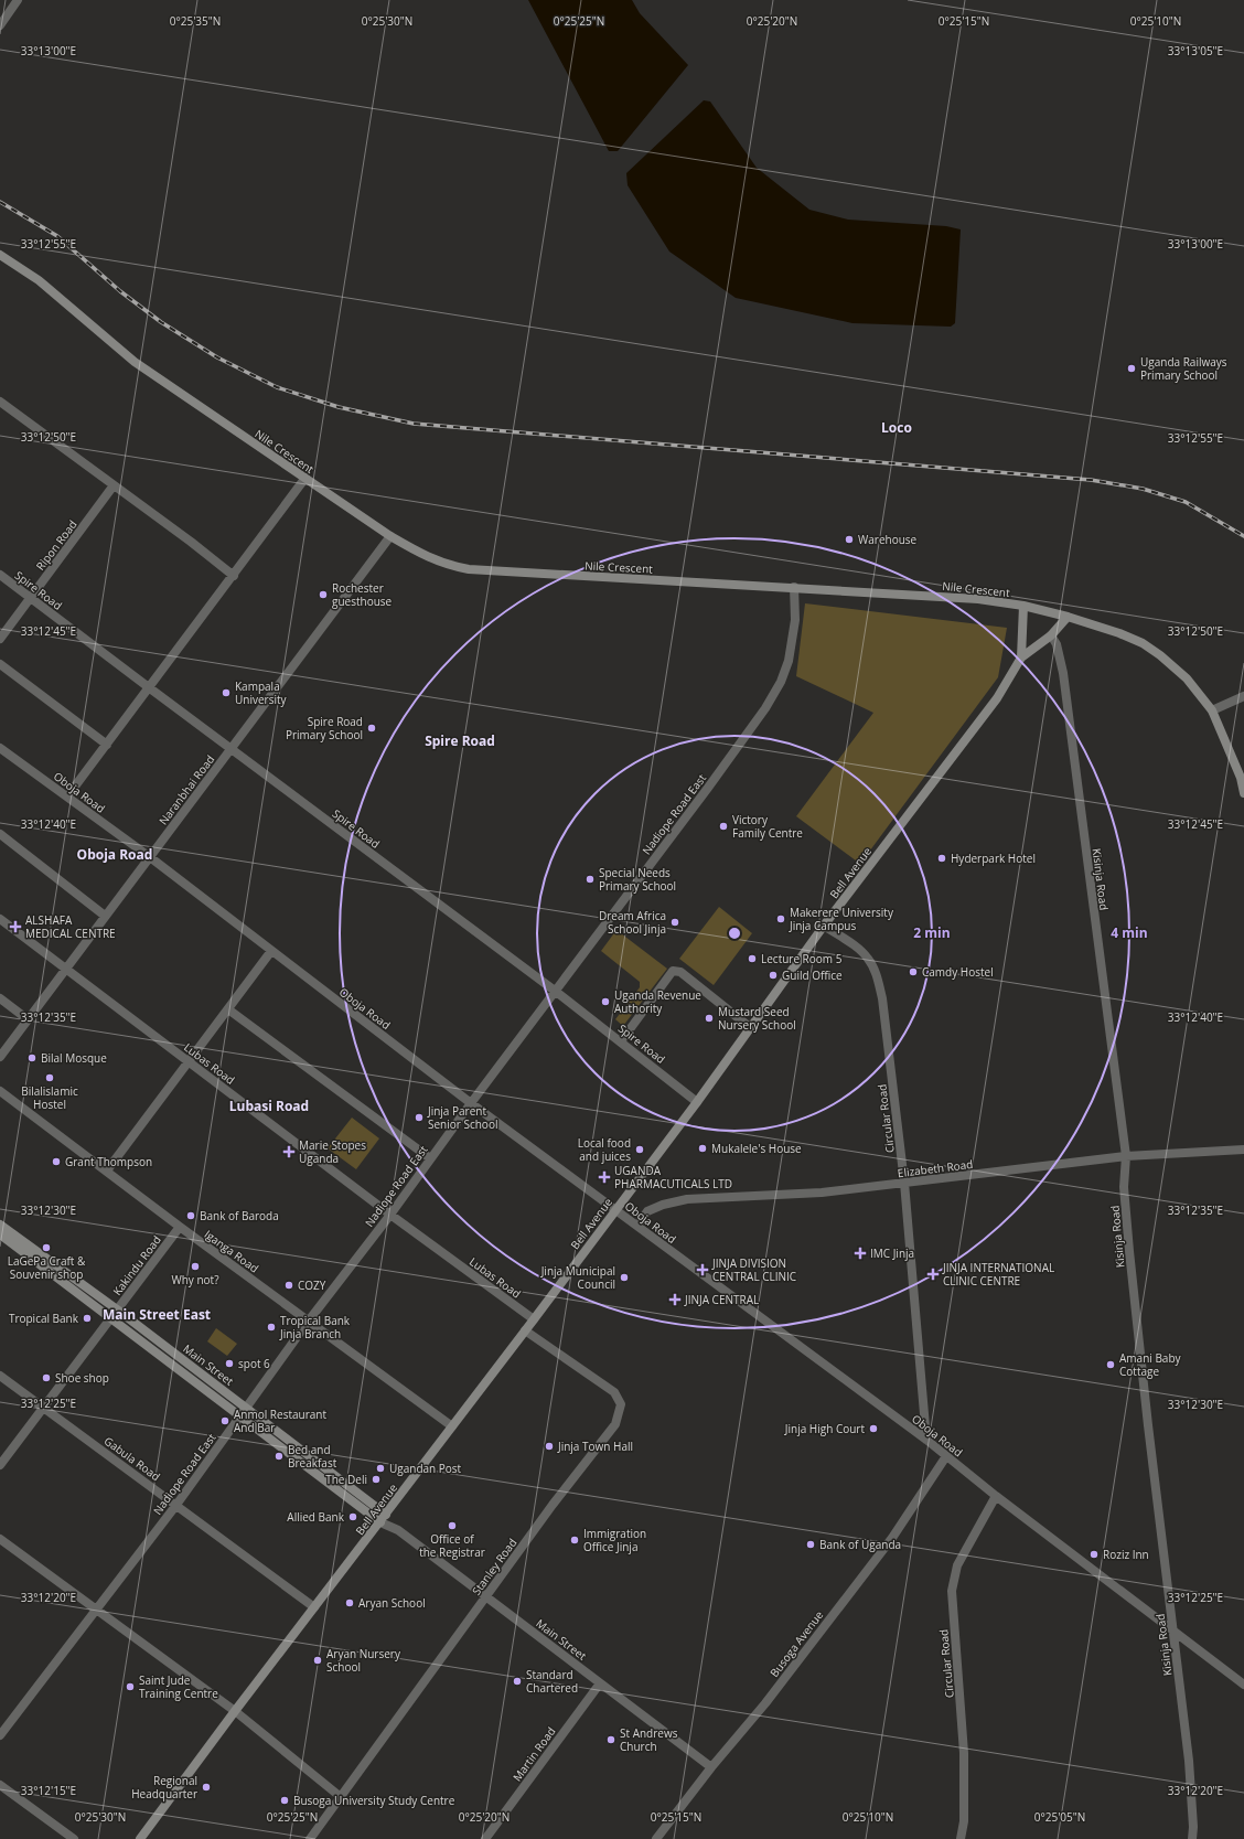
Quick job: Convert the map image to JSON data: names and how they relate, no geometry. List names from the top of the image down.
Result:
{
  "streets": {
    "street": [
      "Nile Crescent",
      "Ripon Road",
      "Spire Road",
      "Naranbhai Road",
      "Oboja Road",
      "Nadiope Road East",
      "Bell Avenue",
      "Kisinja Road",
      "Lubas Road",
      "Circular Road",
      "Elizabeth Road",
      "Iganga Road",
      "Kakindu Road",
      "Main Street",
      "Gabula Road",
      "Stanley Road",
      "Busoga Avenue",
      "Martin Road"
    ]
  },
  "crossings": [
    ["Nile Crescent", "Naranbhai Road"],
    ["Nile Crescent", "Nadiope Road East"],
    ["Nile Crescent", "Bell Avenue"],
    ["Ripon Road", "Spire Road"],
    ["Spire Road", "Naranbhai Road"],
    ["Spire Road", "Nadiope Road East"],
    ["Spire Road", "Bell Avenue"],
    ["Naranbhai Road", "Oboja Road"],
    ["Naranbhai Road", "Lubas Road"],
    ["Oboja Road", "Nadiope Road East"],
    ["Oboja Road", "Bell Avenue"],
    ["Oboja Road", "Kisinja Road"],
    ["Oboja Road", "Circular Road"],
    ["Oboja Road", "Elizabeth Road"],
    ["Oboja Road", "Busoga Avenue"],
    ["Nadiope Road East", "Lubas Road"],
    ["Nadiope Road East", "Iganga Road"],
    ["Nadiope Road East", "Main Street"],
    ["Nadiope Road East", "Gabula Road"],
    ["Bell Avenue", "Lubas Road"],
    ["Bell Avenue", "Circular Road"],
    ["Bell Avenue", "Iganga Road"],
    ["Bell Avenue", "Main Street"],
    ["Bell Avenue", "Gabula Road"],
    ["Bell Avenue", "Stanley Road"],
    ["Kisinja Road", "Elizabeth Road"],
    ["Circular Road", "Elizabeth Road"],
    ["Iganga Road", "Kakindu Road"],
    ["Kakindu Road", "Main Street"],
    ["Kakindu Road", "Gabula Road"],
    ["Main Street", "Stanley Road"],
    ["Main Street", "Busoga Avenue"],
    ["Main Street", "Martin Road"]
  ],
  "districts": [
    "Loco",
    "Spire Road",
    "Oboja Road",
    "Lubasi Road",
    "Main Street East"
  ],
  "places": {
    "other": [
      "Uganda Railways Primary School",
      "Warehouse",
      "Rochester guesthouse",
      "Kampala University",
      "Spire Road Primary School",
      "Victory Family Centre",
      "Hyderpark Hotel",
      "Special Needs Primary School",
      "Makerere University Jinja Campus",
      "Dream Africa School Jinja",
      "Lecture Room 5",
      "Camdy Hostel",
      "Guild Office",
      "Uganda Revenue Authority",
      "Mustard Seed Nursery School",
      "Bilal Mosque",
      "Bilalislamic Hostel",
      "Jinja Parent Senior School",
      "Mukalele's House",
      "Local food and juices",
      "Grant Thompson",
      "Bank of Baroda",
      "LaGePa Craft & Souvenir shop",
      "Why not?",
      "Jinja Municipal Council",
      "COZY",
      "Tropical Bank",
      "Tropical Bank Jinja Branch",
      "spot 6",
      "Amani Baby Cottage",
      "Shoe shop",
      "Anmol Restaurant And Bar",
      "Jinja High Court",
      "Jinja Town Hall",
      "Bed and Breakfast",
      "Ugandan Post",
      "The Deli",
      "Allied Bank",
      "Office of the Registrar",
      "Immigration Office Jinja",
      "Bank of Uganda",
      "Roziz Inn",
      "Aryan School",
      "Aryan Nursery School",
      "Standard Chartered",
      "Saint Jude Training Centre",
      "St Andrews Church",
      "Regional Headquarter",
      "Busoga University Study Centre"
    ],
    "health": [
      "ALSHAFA MEDICAL CENTRE",
      "Marie Stopes Uganda",
      "UGANDA PHARMACUTICALS LTD",
      "IMC Jinja",
      "JINJA DIVISION CENTRAL CLINIC",
      "JINJA INTERNATIONAL CLINIC CENTRE",
      "JINJA CENTRAL"
    ]
  },
  "coordinates": [
    "0°25'35\"N",
    "0°25'30\"N",
    "0°25'25\"N",
    "0°25'20\"N",
    "0°25'15\"N",
    "0°25'10\"N",
    "33°13'00\"E",
    "33°13'05\"E",
    "33°12'55\"E",
    "33°12'50\"E",
    "33°12'45\"E",
    "33°12'40\"E",
    "33°12'35\"E",
    "33°12'30\"E",
    "33°12'25\"E",
    "33°12'20\"E",
    "33°12'15\"E",
    "0°25'05\"N"
  ],
  "rings": ["2 min", "4 min"]
}
